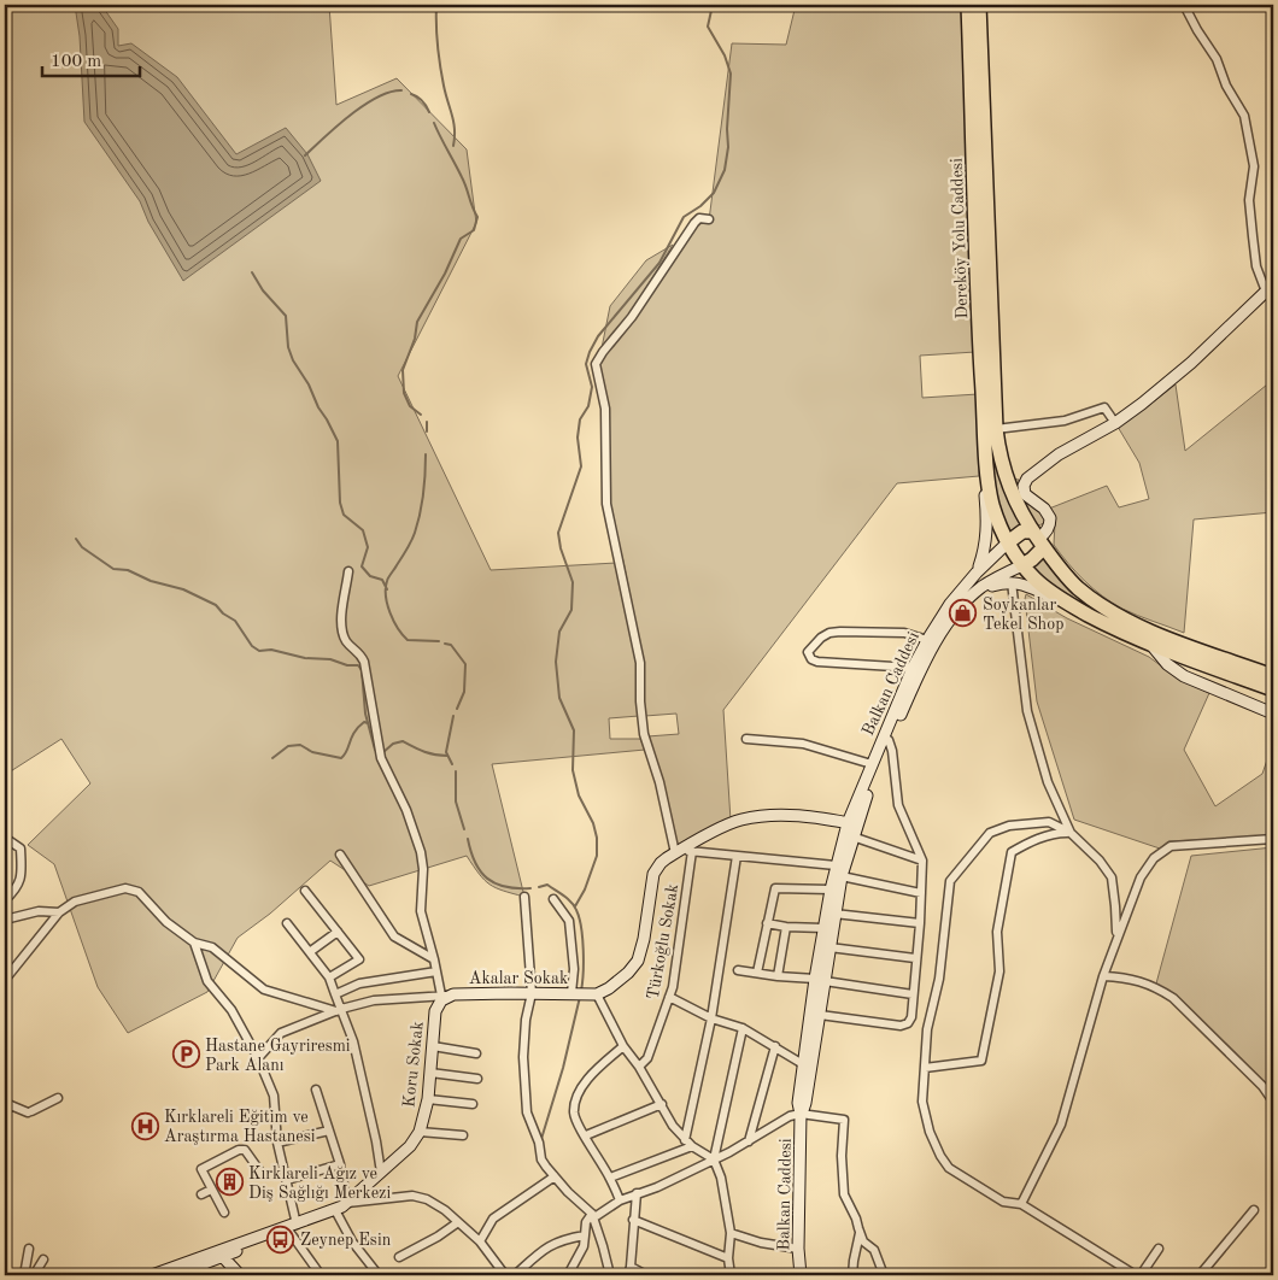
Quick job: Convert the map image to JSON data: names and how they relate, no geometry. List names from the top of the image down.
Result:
{
  "streets": {
    "highway": ["Dereköy Yolu Caddesi"],
    "main road": ["Balkan Caddesi", "Akalar Sokak", "Koru Sokak"],
    "street": ["Türkoğlu Sokak"]
  },
  "crossings": [
    ["Dereköy Yolu Caddesi", "Balkan Caddesi"],
    ["Akalar Sokak", "Koru Sokak"]
  ],
  "places": {
    "shop": ["Soykanlar Tekel Shop"],
    "parking": ["Hastane Gayriresmi Park Alanı"],
    "hospital": ["Kırklareli Eğitim ve Araştırma Hastanesi"],
    "building": ["Kırklareli Ağız ve Diş Sağlığı Merkezi"],
    "bus stop": ["Zeynep Esin"]
  },
  "scale_bar": "100 m"
}
